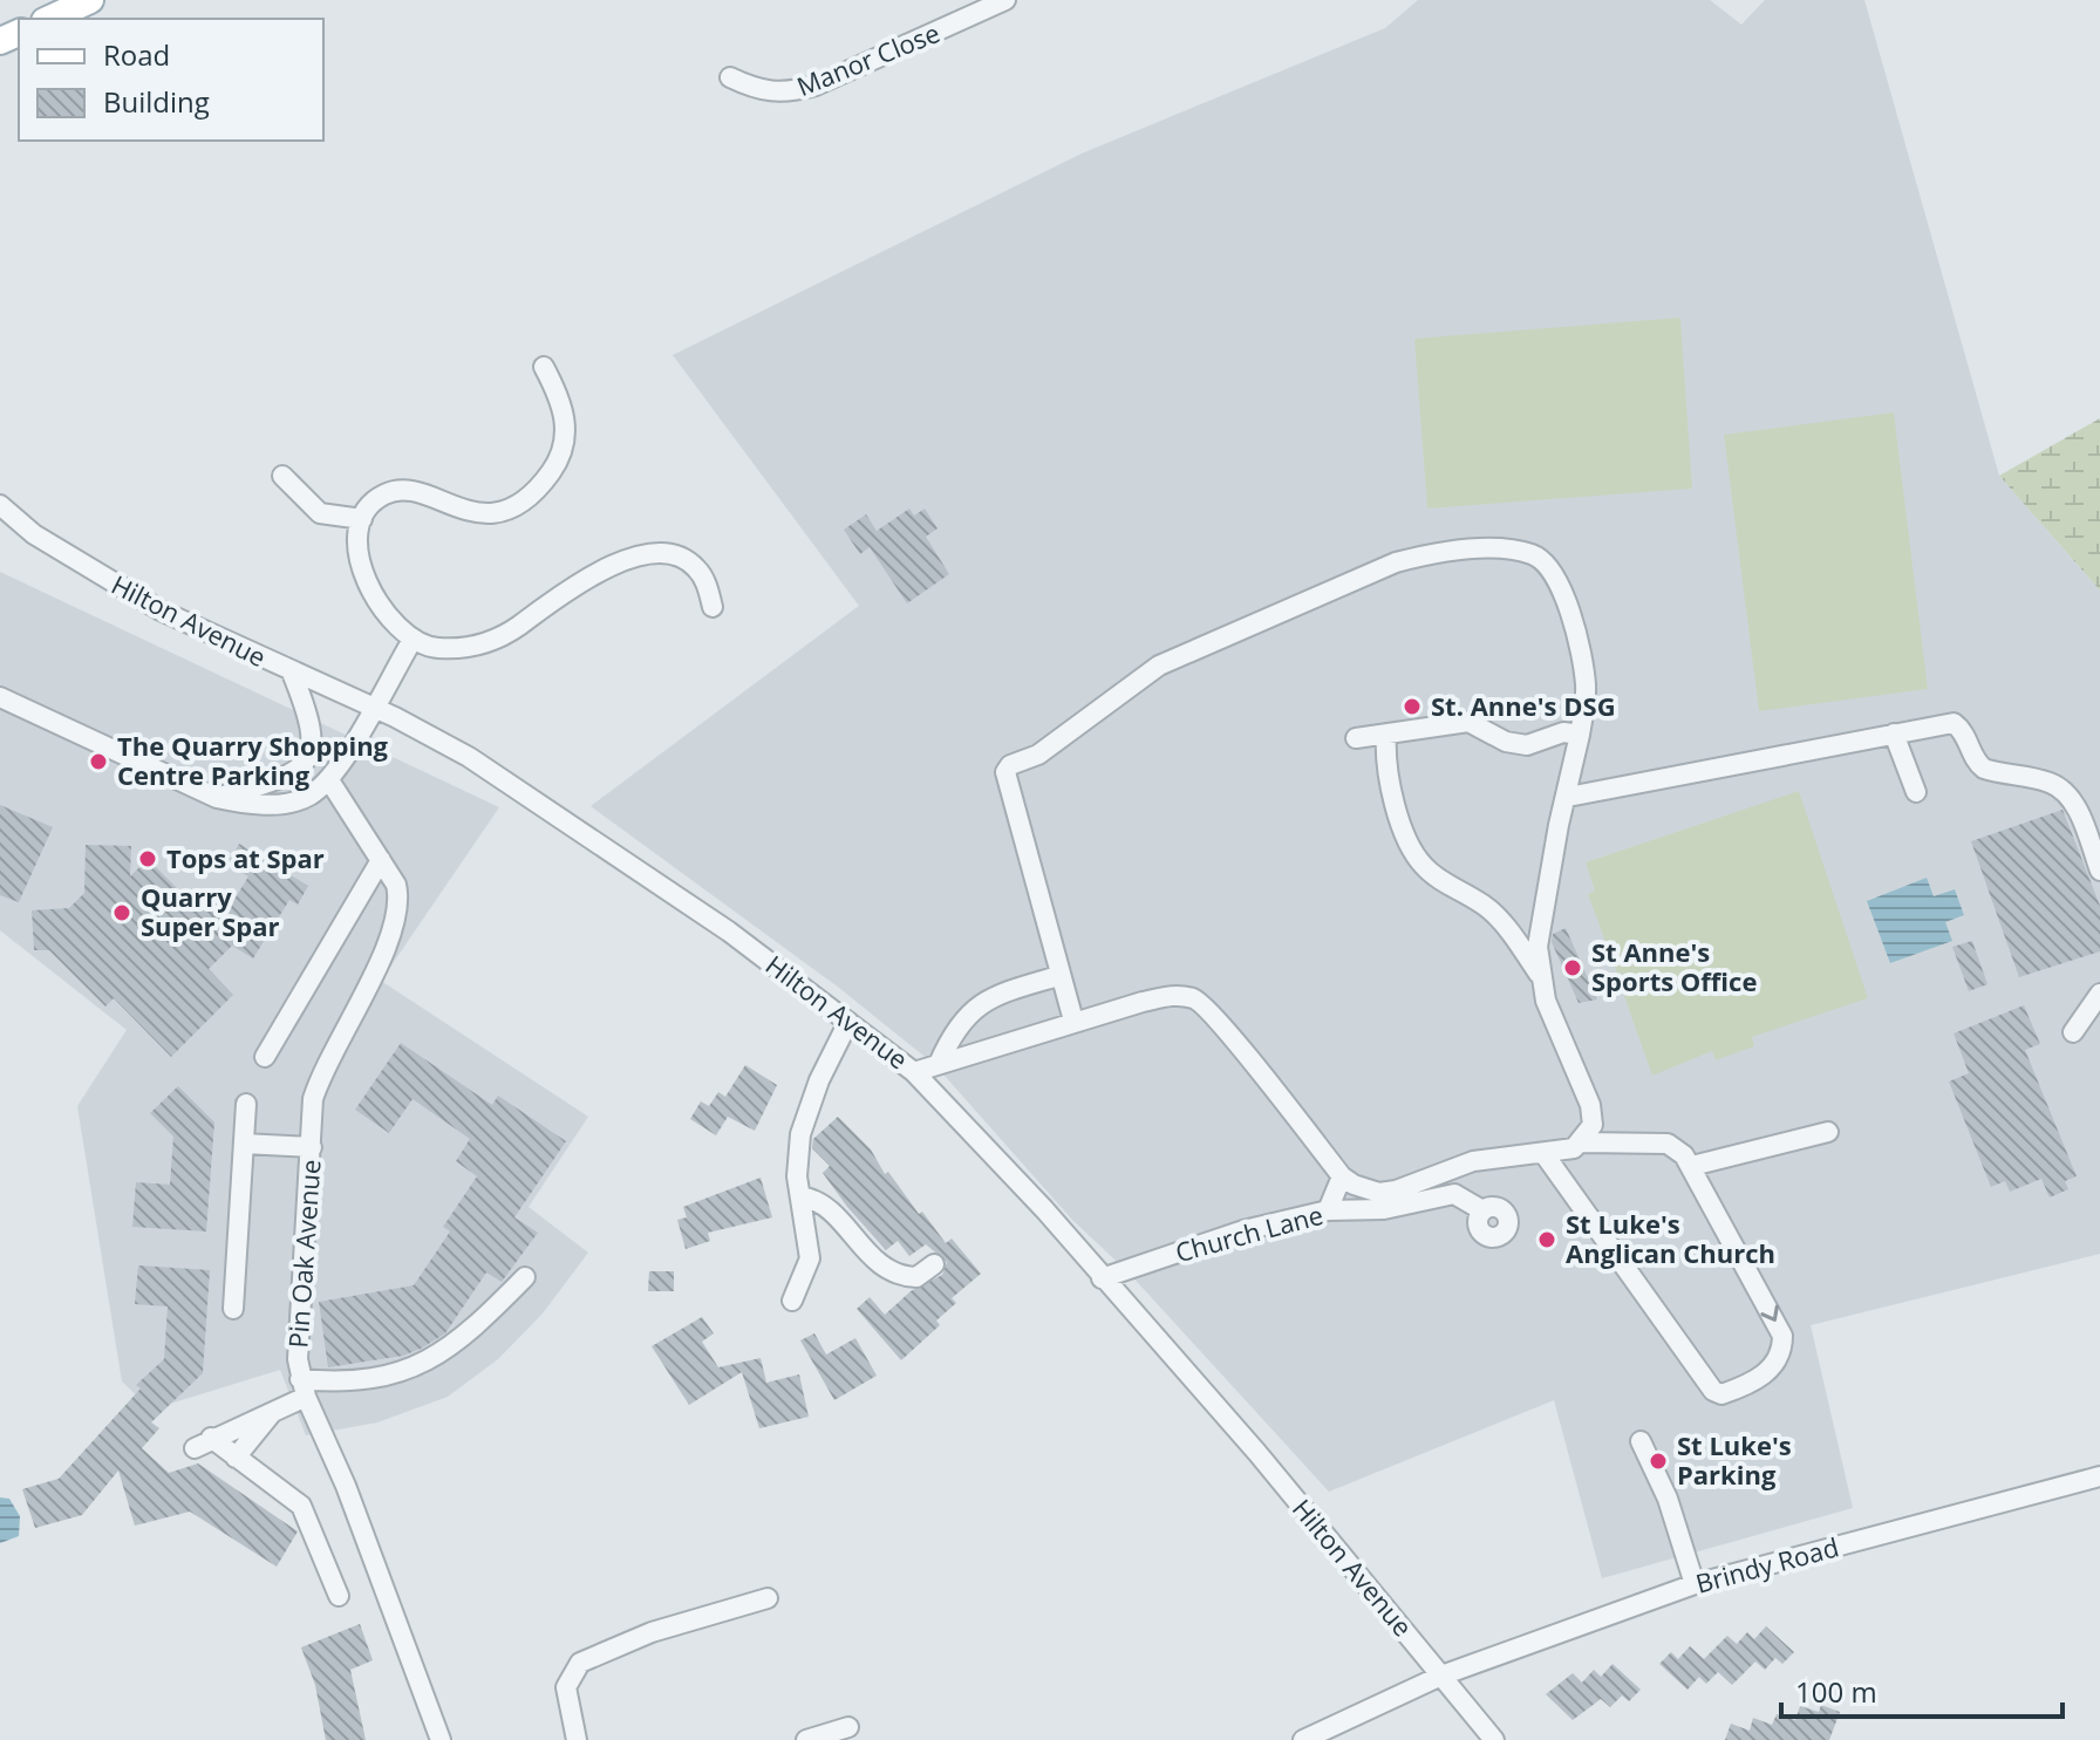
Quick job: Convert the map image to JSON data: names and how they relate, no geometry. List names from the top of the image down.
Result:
{
  "streets": {
    "street": [
      "Manor Close",
      "Hilton Avenue",
      "Church Lane",
      "Pin Oak Avenue",
      "Brindy Road"
    ]
  },
  "crossings": [
    ["Hilton Avenue", "Church Lane"],
    ["Hilton Avenue", "Brindy Road"]
  ],
  "places": [
    "St. Anne's DSG",
    "The Quarry Shopping Centre Parking",
    "Tops at Spar",
    "Quarry Super Spar",
    "St Anne's Sports Office",
    "St Luke's Anglican Church",
    "St Luke's Parking"
  ],
  "legend": ["Road", "Building"],
  "scale_bar": "100 m"
}
